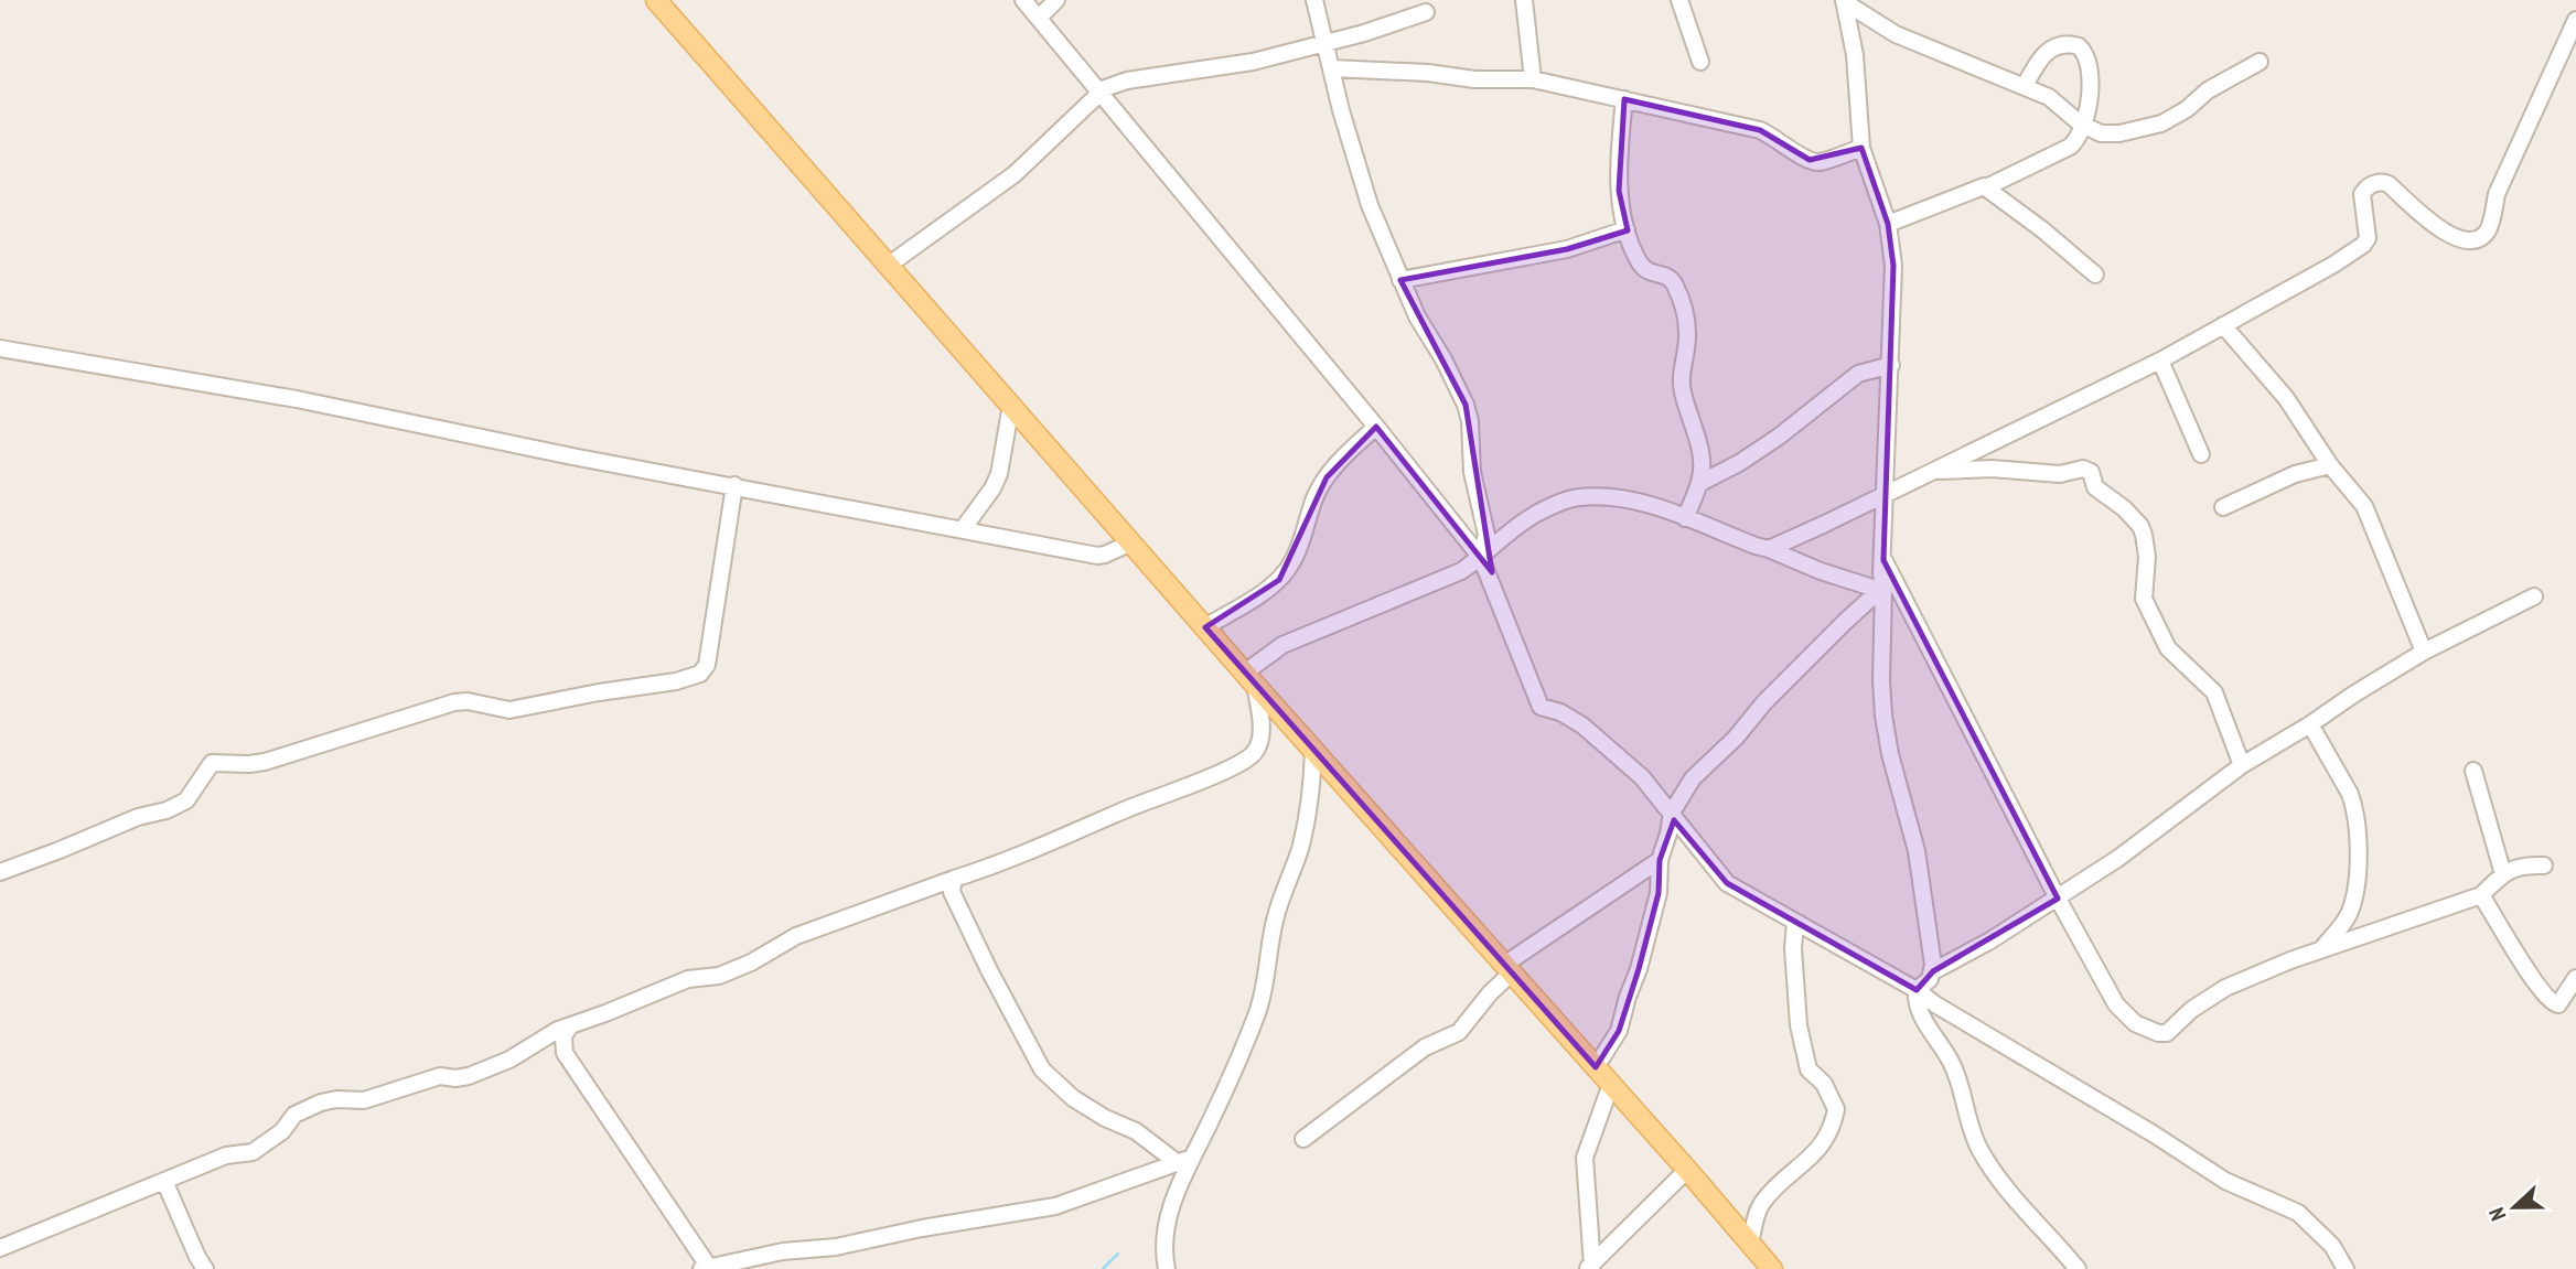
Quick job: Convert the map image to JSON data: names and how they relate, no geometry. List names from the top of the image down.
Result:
{
  "north": "left"
}
